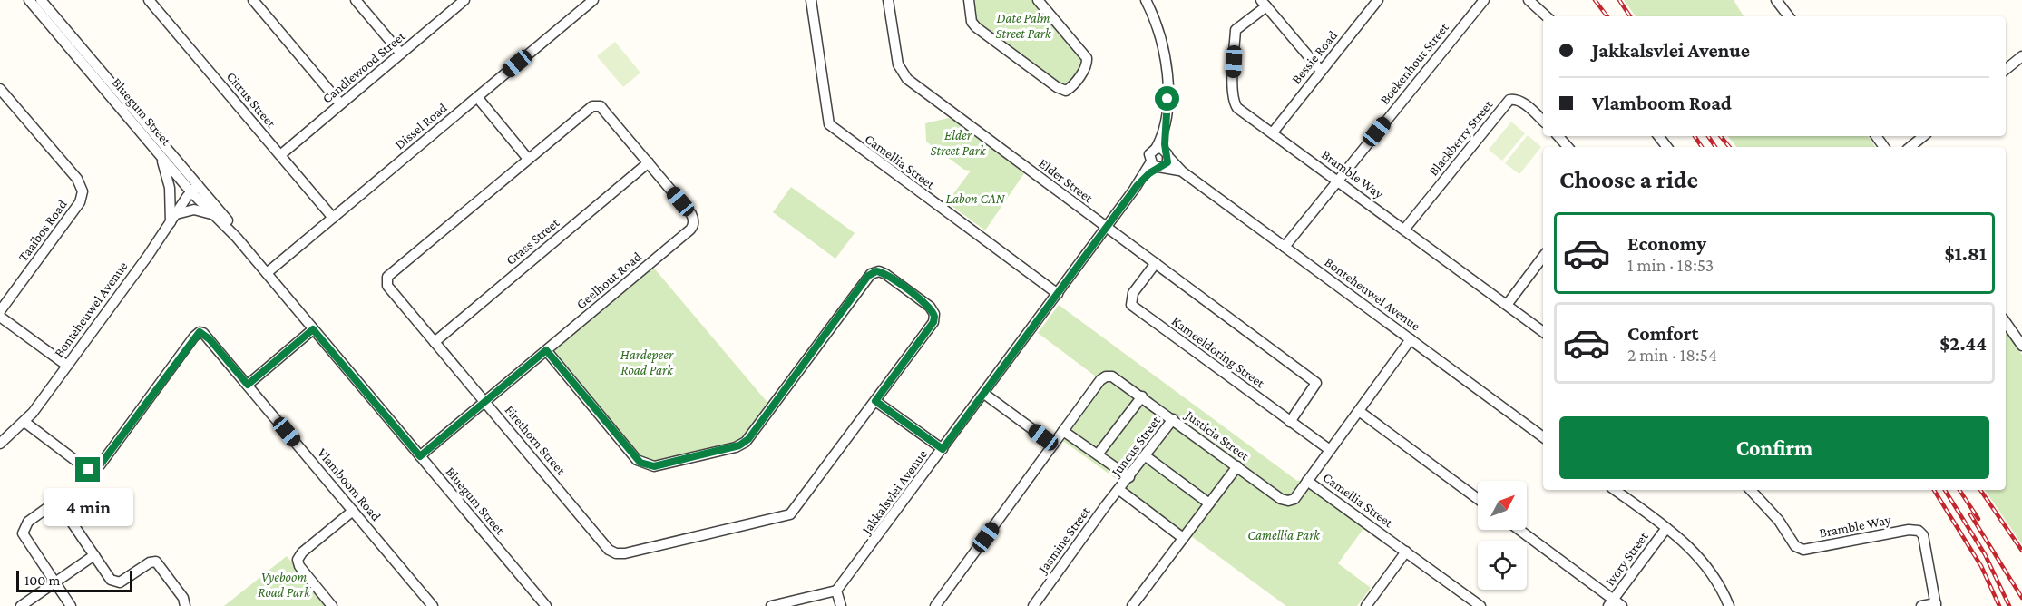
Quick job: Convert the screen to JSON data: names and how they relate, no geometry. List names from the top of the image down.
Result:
{
  "streets": {
    "street": [
      "Bessie Road",
      "Boekenhout Street",
      "Candlewood Street",
      "Citrus Street",
      "Bluegum Street",
      "Dissel Road",
      "Blackberry Street",
      "Camellia Street",
      "Bramble Way",
      "Elder Street",
      "Taaibos Road",
      "Grass Street",
      "Geelhout Road",
      "Bonteheuwel Avenue",
      "Kameeldoring Street",
      "Justicia Street",
      "Firethorn Street",
      "Juncus Street",
      "Vlamboom Road",
      "Jakkalsvlei Avenue",
      "Jasmine Street",
      "Ivory Street"
    ]
  },
  "crossings": [
    ["Bessie Road", "Bramble Way"],
    ["Boekenhout Street", "Bramble Way"],
    ["Boekenhout Street", "Bonteheuwel Avenue"],
    ["Candlewood Street", "Citrus Street"],
    ["Citrus Street", "Dissel Road"],
    ["Bluegum Street", "Dissel Road"],
    ["Bluegum Street", "Geelhout Road"],
    ["Bluegum Street", "Bonteheuwel Avenue"],
    ["Blackberry Street", "Bramble Way"],
    ["Camellia Street", "Bonteheuwel Avenue"],
    ["Camellia Street", "Kameeldoring Street"],
    ["Camellia Street", "Justicia Street"],
    ["Camellia Street", "Jakkalsvlei Avenue"],
    ["Elder Street", "Kameeldoring Street"],
    ["Elder Street", "Jakkalsvlei Avenue"],
    ["Grass Street", "Geelhout Road"],
    ["Grass Street", "Firethorn Street"],
    ["Geelhout Road", "Firethorn Street"],
    ["Bonteheuwel Avenue", "Vlamboom Road"],
    ["Bonteheuwel Avenue", "Jakkalsvlei Avenue"],
    ["Justicia Street", "Juncus Street"],
    ["Juncus Street", "Jasmine Street"]
  ],
  "parks": [
    "Date Palm Street Park",
    "Elder Street Park",
    "Labon CAN",
    "Hardepeer Road Park",
    "Camellia Park",
    "Vyeboom Road Park"
  ],
  "scale_bar": "100 m",
  "north": "top right",
  "page": {
    "banner": ["Jakkalsvlei Avenue", "Vlamboom Road"],
    "heading": "Choose a ride",
    "list": [
      {
        "name": "Economy",
        "note": "1 min · 18:53",
        "value": "$1.81"
      },
      {
        "name": "Comfort",
        "note": "2 min · 18:54",
        "value": "$2.44"
      }
    ],
    "buttons": "Confirm",
    "bubble": "4 min",
    "scale": "100 m"
  }
}
